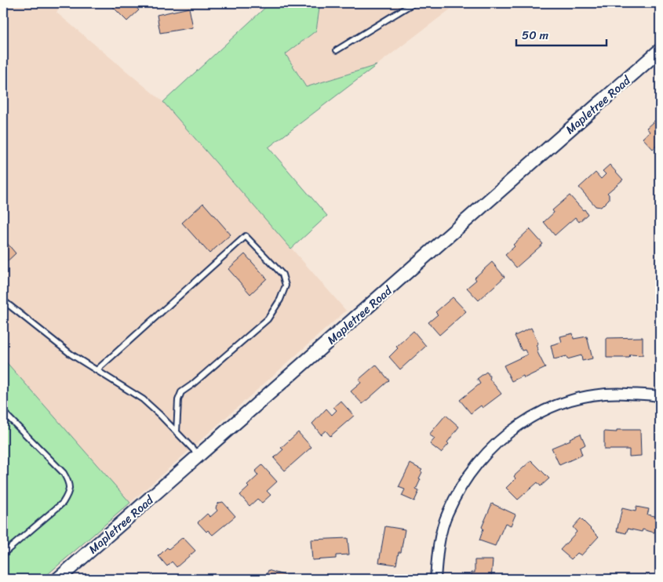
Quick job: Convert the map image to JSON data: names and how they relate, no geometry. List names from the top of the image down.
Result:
{
  "streets": {
    "street": ["Mapletree Road"]
  },
  "scale_bar": "50 m"
}
